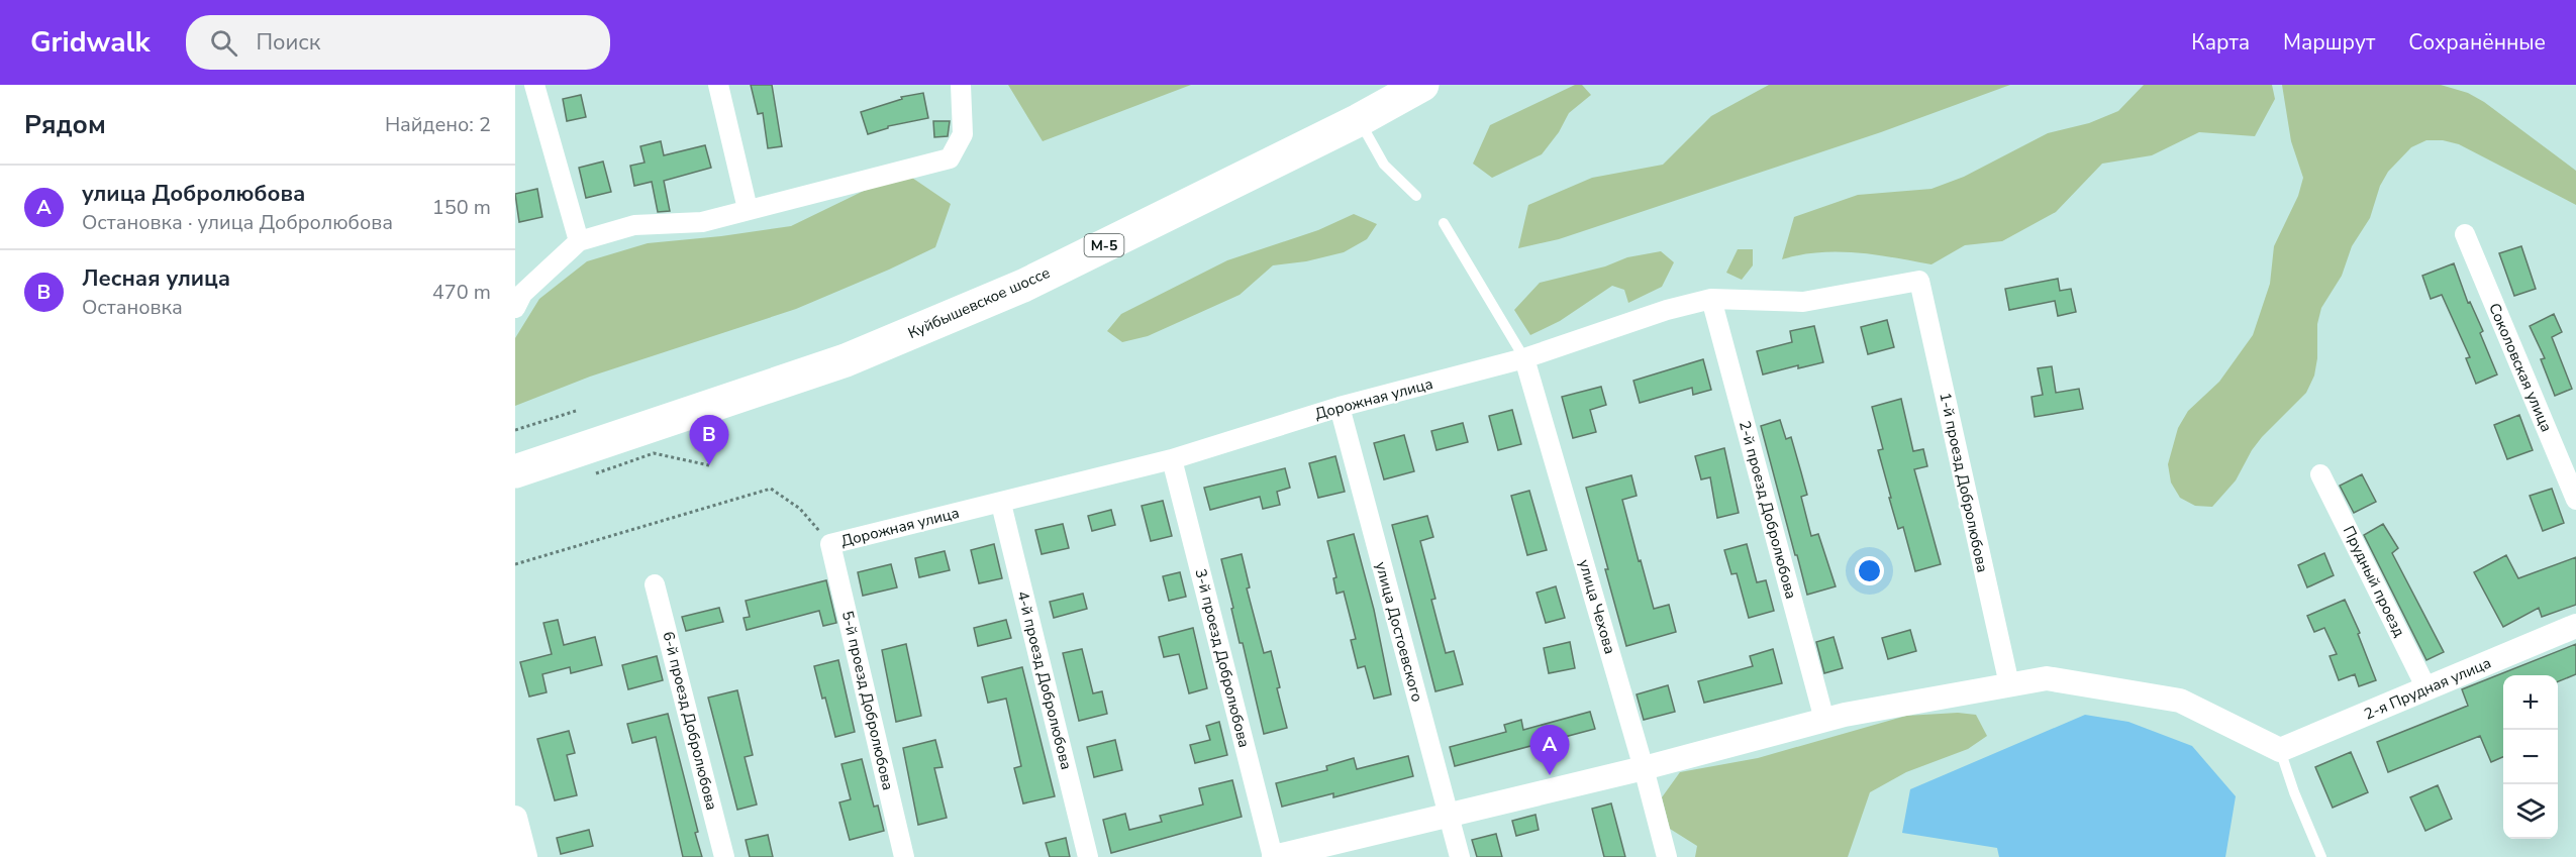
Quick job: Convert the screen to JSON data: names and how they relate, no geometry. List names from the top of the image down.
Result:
{
  "streets": {
    "highway": ["М-5", "Куйбышевское шоссе"],
    "street": [
      "Соколовская улица",
      "Дорожная улица",
      "1-й проезд Добролюбова",
      "2-й проезд Добролюбова",
      "Прудный проезд",
      "улица Чехова",
      "улица Достоевского",
      "3-й проезд Добролюбова",
      "4-й проезд Добролюбова",
      "2-я Прудная улица",
      "5-й проезд Добролюбова",
      "6-й проезд Добролюбова"
    ]
  },
  "crossings": [
    ["Дорожная улица", "1-й проезд Добролюбова"],
    ["Дорожная улица", "2-й проезд Добролюбова"],
    ["Дорожная улица", "улица Чехова"],
    ["Дорожная улица", "улица Достоевского"],
    ["Дорожная улица", "3-й проезд Добролюбова"],
    ["Дорожная улица", "4-й проезд Добролюбова"],
    ["Дорожная улица", "5-й проезд Добролюбова"],
    ["Прудный проезд", "2-я Прудная улица"]
  ],
  "page": {
    "header": "Gridwalk",
    "search": "Поиск",
    "nav": ["Карта", "Маршрут", "Сохранённые"],
    "heading": ["Рядом", "Найдено: 2"],
    "list": [
      {
        "mark": "A",
        "name": "улица Добролюбова",
        "note": "Остановка · улица Добролюбова",
        "value": "150 m"
      },
      {
        "mark": "B",
        "name": "Лесная улица",
        "note": "Остановка",
        "value": "470 m"
      }
    ],
    "pins": ["B", "A"],
    "map_buttons": ["+", "−"]
  }
}
